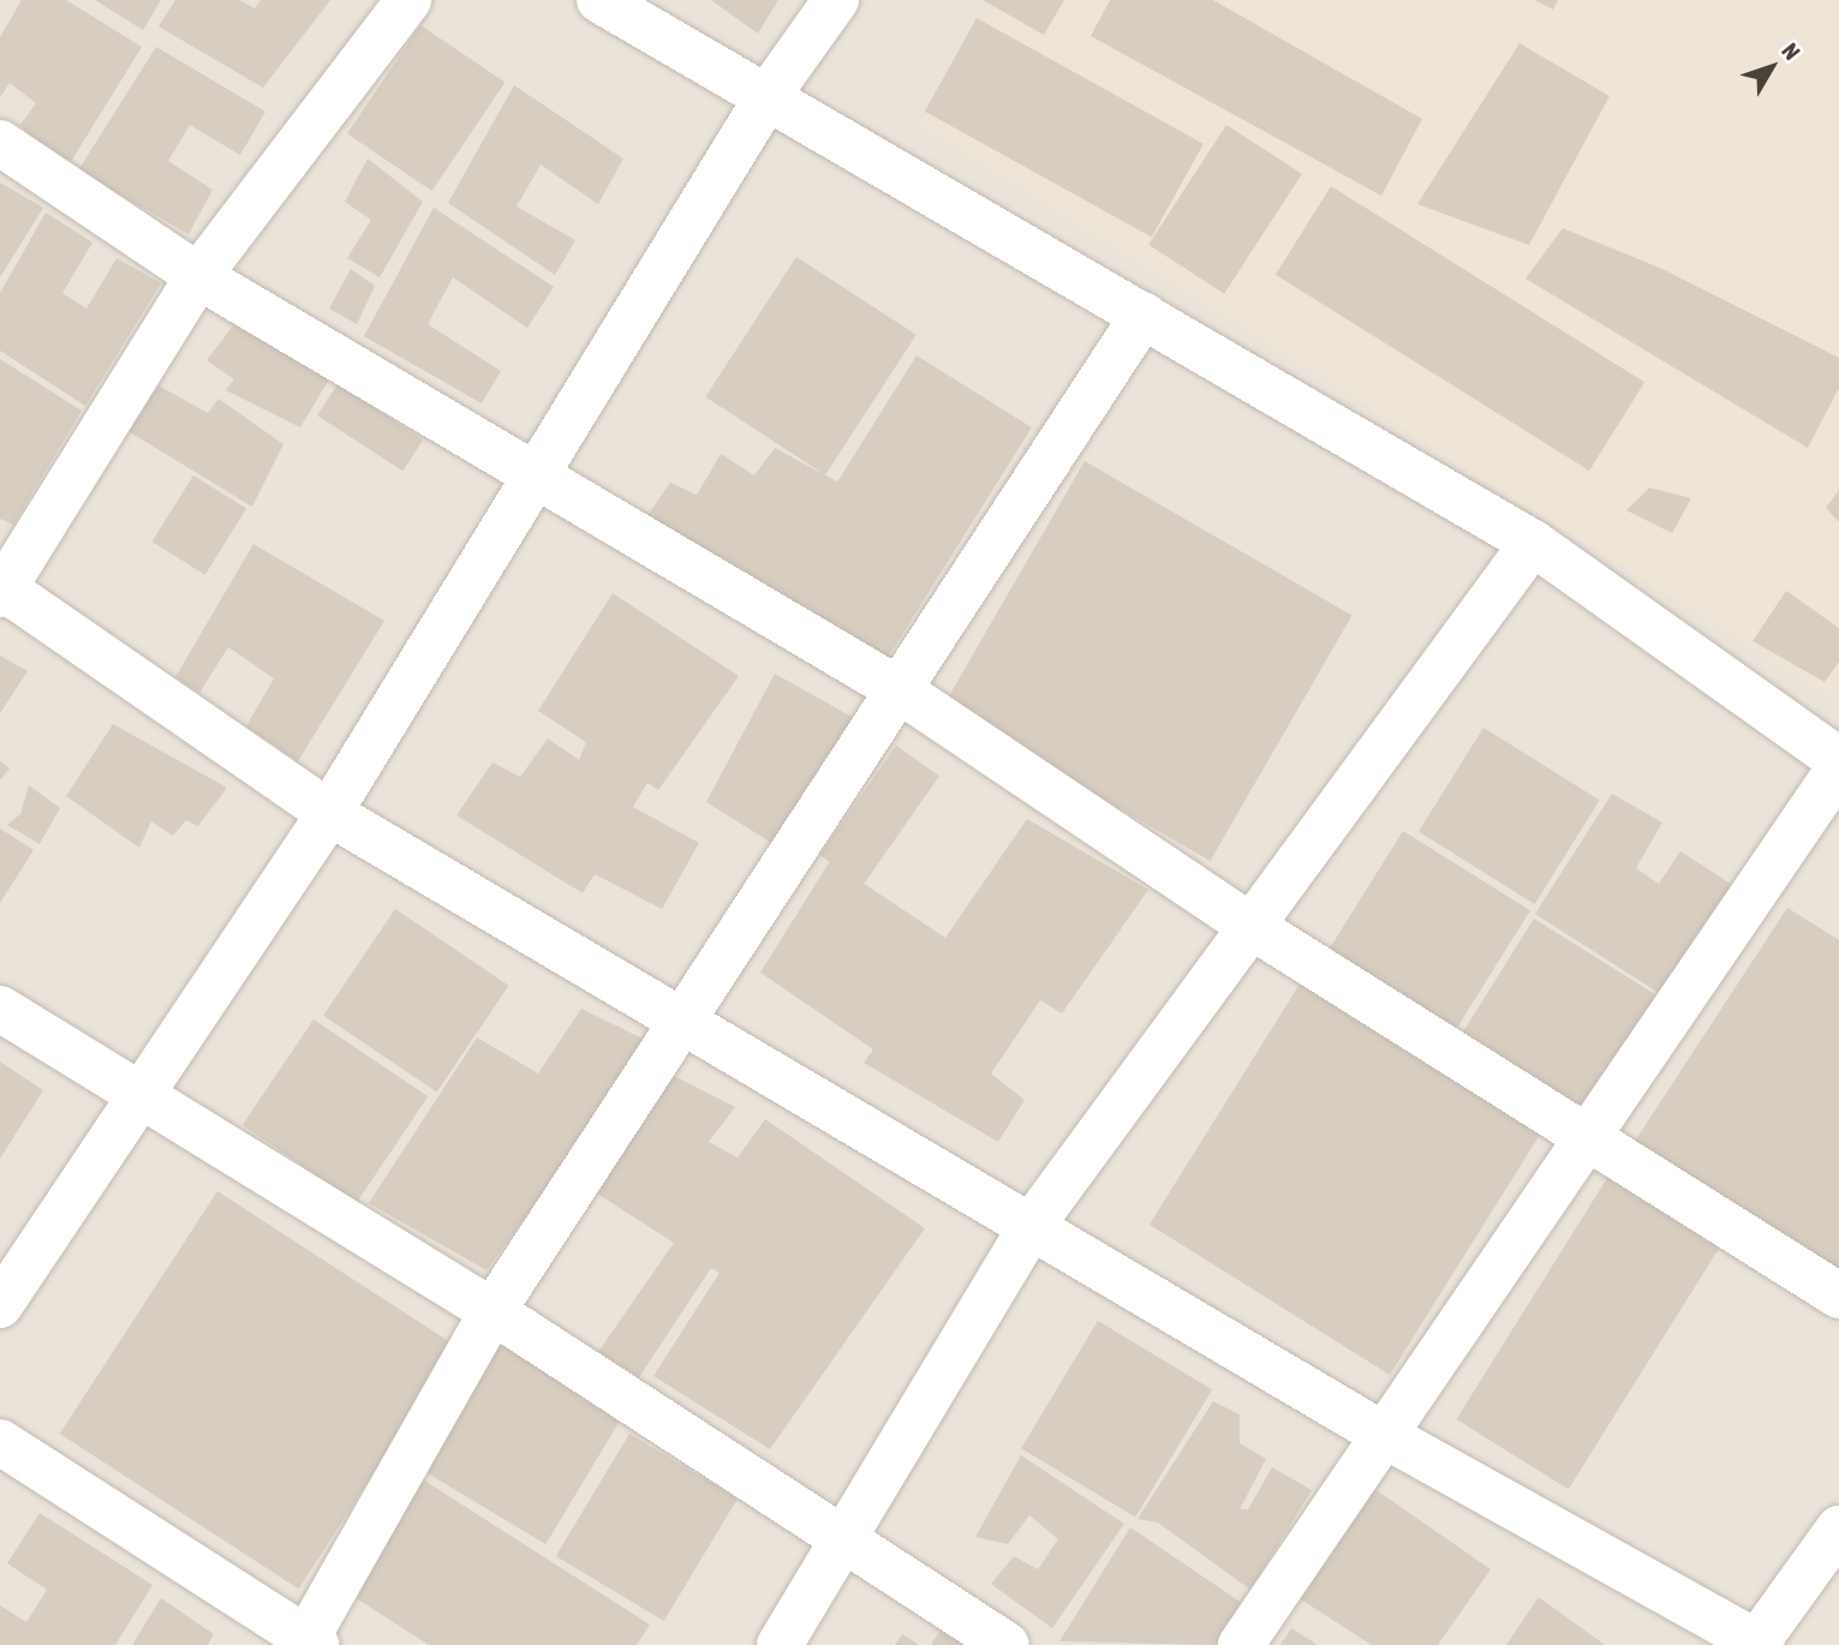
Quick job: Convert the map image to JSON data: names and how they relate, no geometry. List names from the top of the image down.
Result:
{
  "north": "top right"
}
